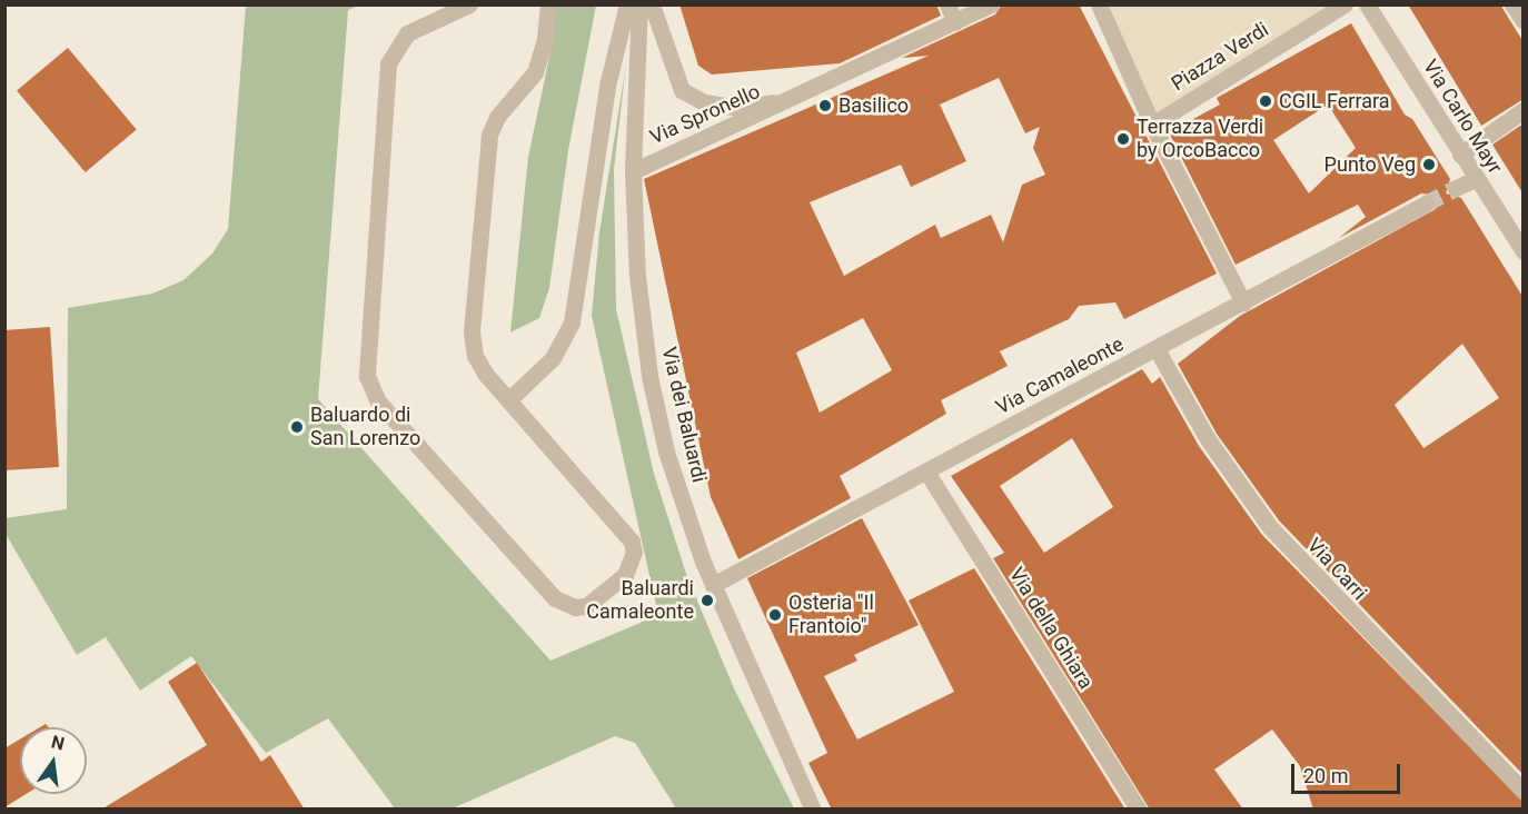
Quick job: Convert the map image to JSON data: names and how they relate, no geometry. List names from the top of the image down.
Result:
{
  "streets": {
    "street": [
      "Piazza Verdi",
      "Via Spronello",
      "Via Carlo Mayr",
      "Via Camaleonte",
      "Via dei Baluardi",
      "Via Carri",
      "Via della Ghiara"
    ]
  },
  "crossings": [
    ["Via Spronello", "Via dei Baluardi"],
    ["Via Camaleonte", "Via dei Baluardi"],
    ["Via Camaleonte", "Via Carri"],
    ["Via Camaleonte", "Via della Ghiara"]
  ],
  "places": [
    "CGIL Ferrara",
    "Basilico",
    "Terrazza Verdi by OrcoBacco",
    "Punto Veg",
    "Baluardo di San Lorenzo",
    "Baluardi Camaleonte",
    "Osteria \"Il Frantoio\""
  ],
  "scale_bar": "20 m",
  "north": "top"
}
